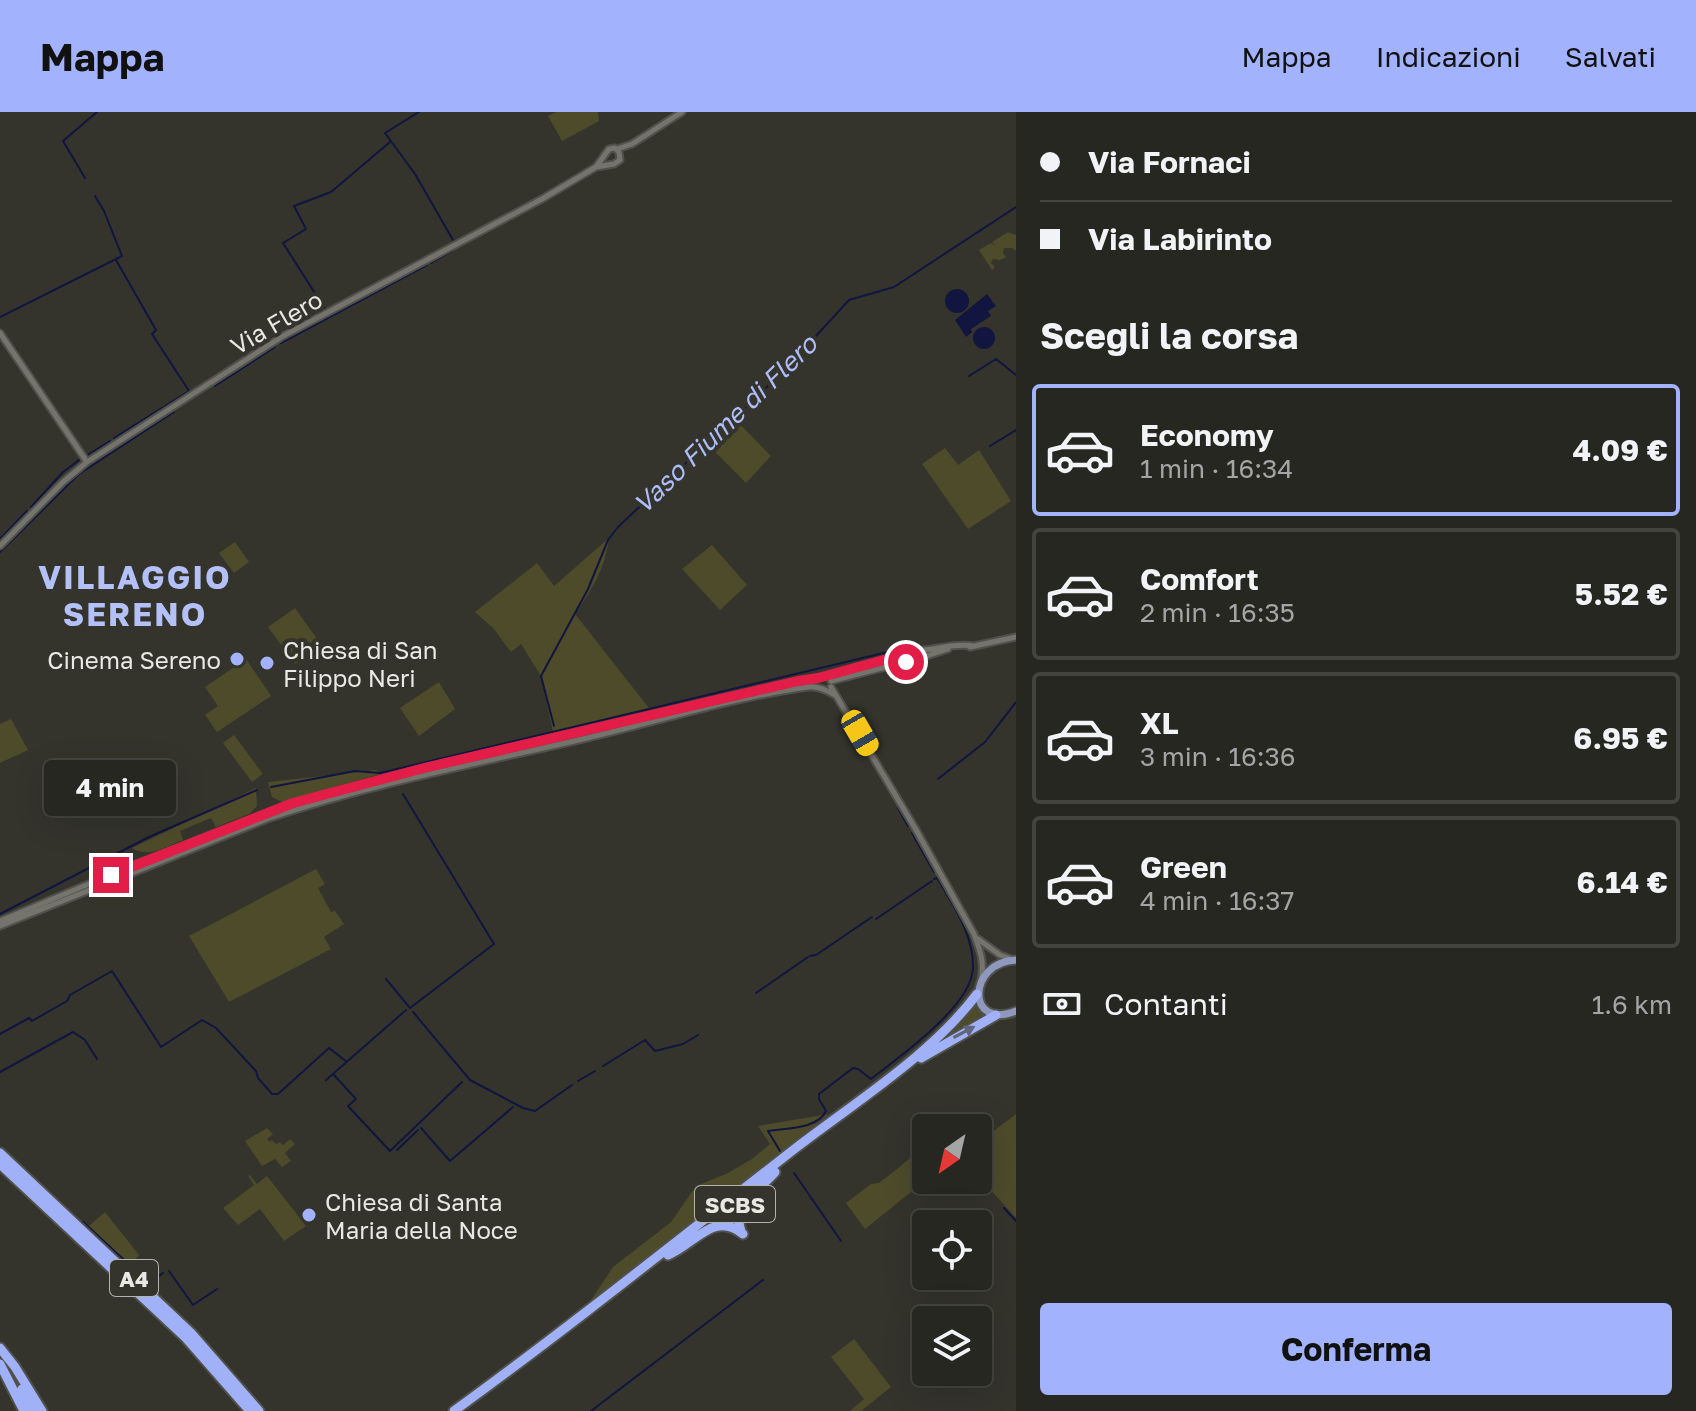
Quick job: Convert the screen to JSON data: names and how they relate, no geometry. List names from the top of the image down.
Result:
{
  "streets": {
    "highway": ["SCBS", "A4"],
    "street": ["Via Flero"]
  },
  "districts": ["VILLAGGIO SERENO"],
  "water": ["Vaso Fiume di Flero"],
  "places": ["Cinema Sereno", "Chiesa di San Filippo Neri", "Chiesa di Santa Maria della Noce"],
  "north": "bottom left",
  "page": {
    "header": "Mappa",
    "nav": ["Mappa", "Indicazioni", "Salvati"],
    "banner": ["Via Fornaci", "Via Labirinto"],
    "heading": "Scegli la corsa",
    "list": [
      {
        "name": "Economy",
        "note": "1 min · 16:34",
        "value": "4.09 €"
      },
      {
        "name": "Comfort",
        "note": "2 min · 16:35",
        "value": "5.52 €"
      },
      {
        "name": "XL",
        "note": "3 min · 16:36",
        "value": "6.95 €"
      },
      {
        "name": "Green",
        "note": "4 min · 16:37",
        "value": "6.14 €"
      }
    ],
    "bubble": "4 min",
    "pay": ["Contanti", "1.6 km"],
    "buttons": "Conferma"
  }
}
